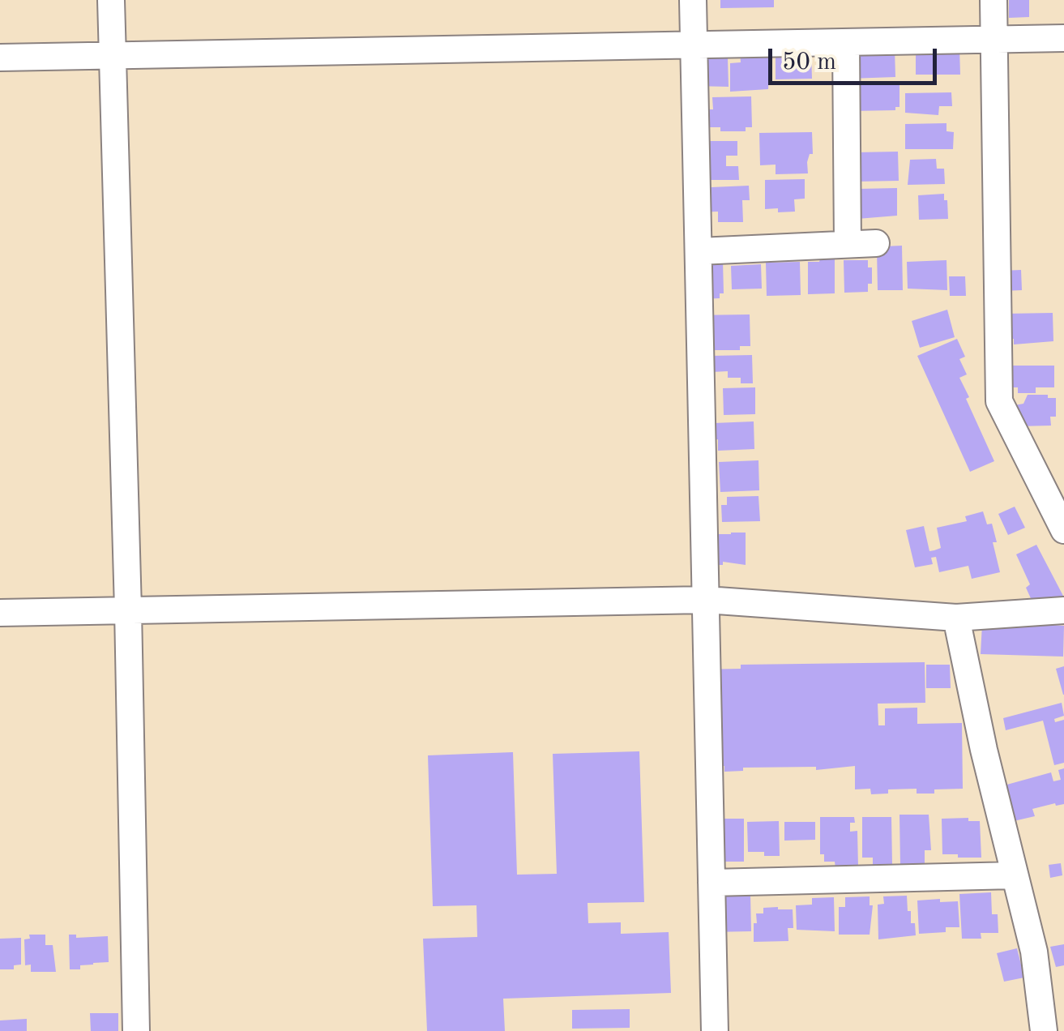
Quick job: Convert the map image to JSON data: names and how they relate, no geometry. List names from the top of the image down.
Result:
{
  "scale_bar": "50 m"
}
